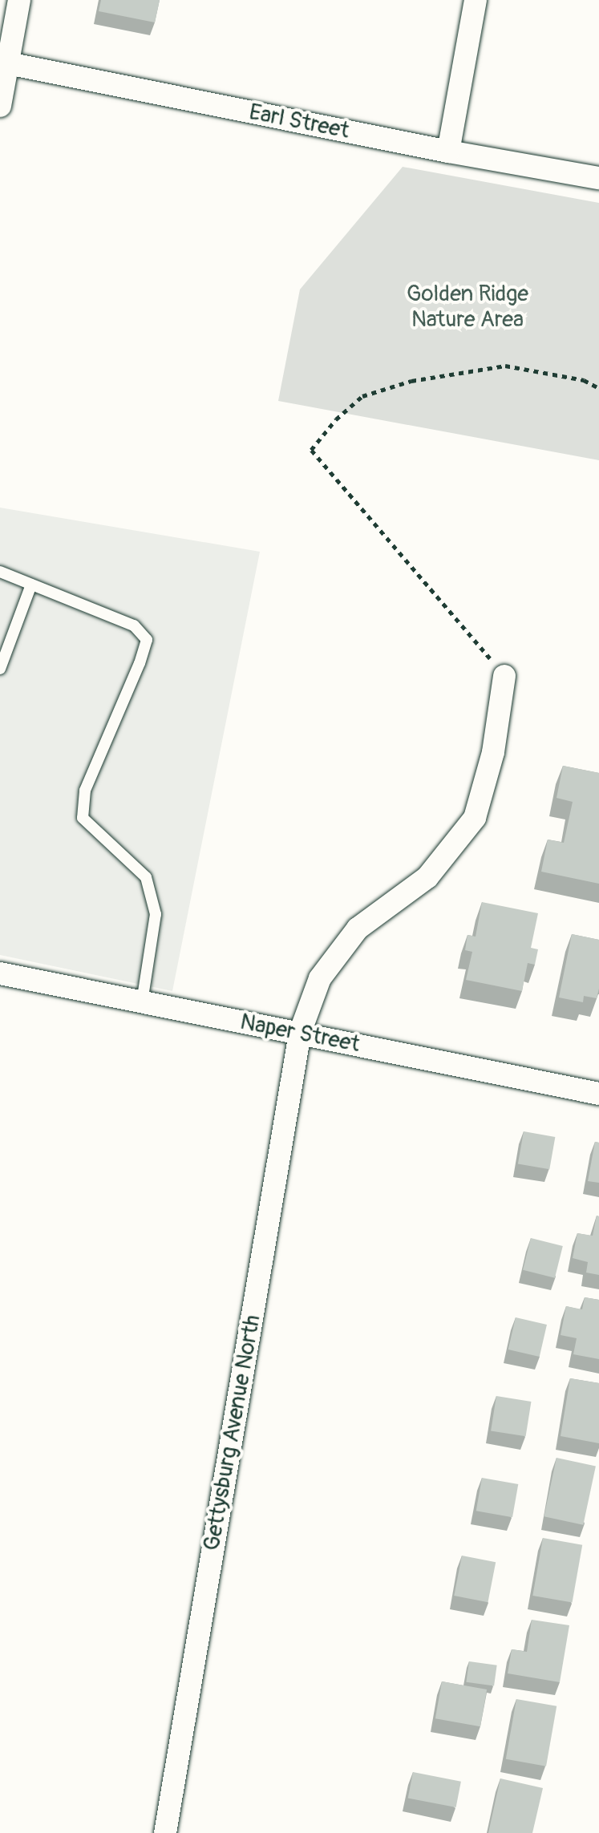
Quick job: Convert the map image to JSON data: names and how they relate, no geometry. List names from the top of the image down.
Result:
{
  "streets": {
    "street": ["Earl Street", "Naper Street", "Gettysburg Avenue North"]
  },
  "crossings": [
    ["Naper Street", "Gettysburg Avenue North"]
  ],
  "parks": ["Golden Ridge Nature Area"]
}
